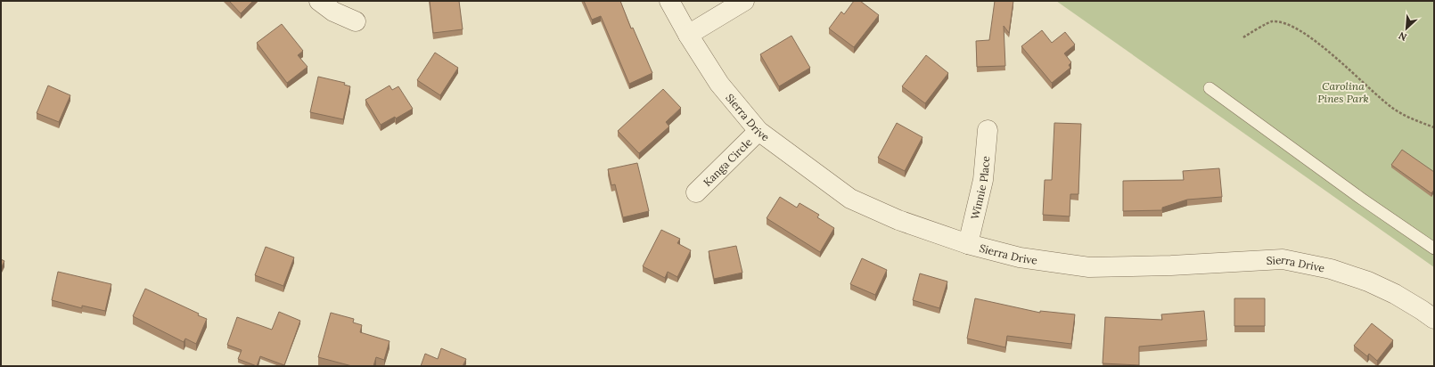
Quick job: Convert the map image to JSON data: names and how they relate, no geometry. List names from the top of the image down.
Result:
{
  "streets": {
    "street": ["Sierra Drive", "Kanga Circle", "Winnie Place"]
  },
  "crossings": [
    ["Sierra Drive", "Kanga Circle"],
    ["Sierra Drive", "Winnie Place"]
  ],
  "parks": ["Carolina Pines Park"],
  "north": "bottom left"
}
